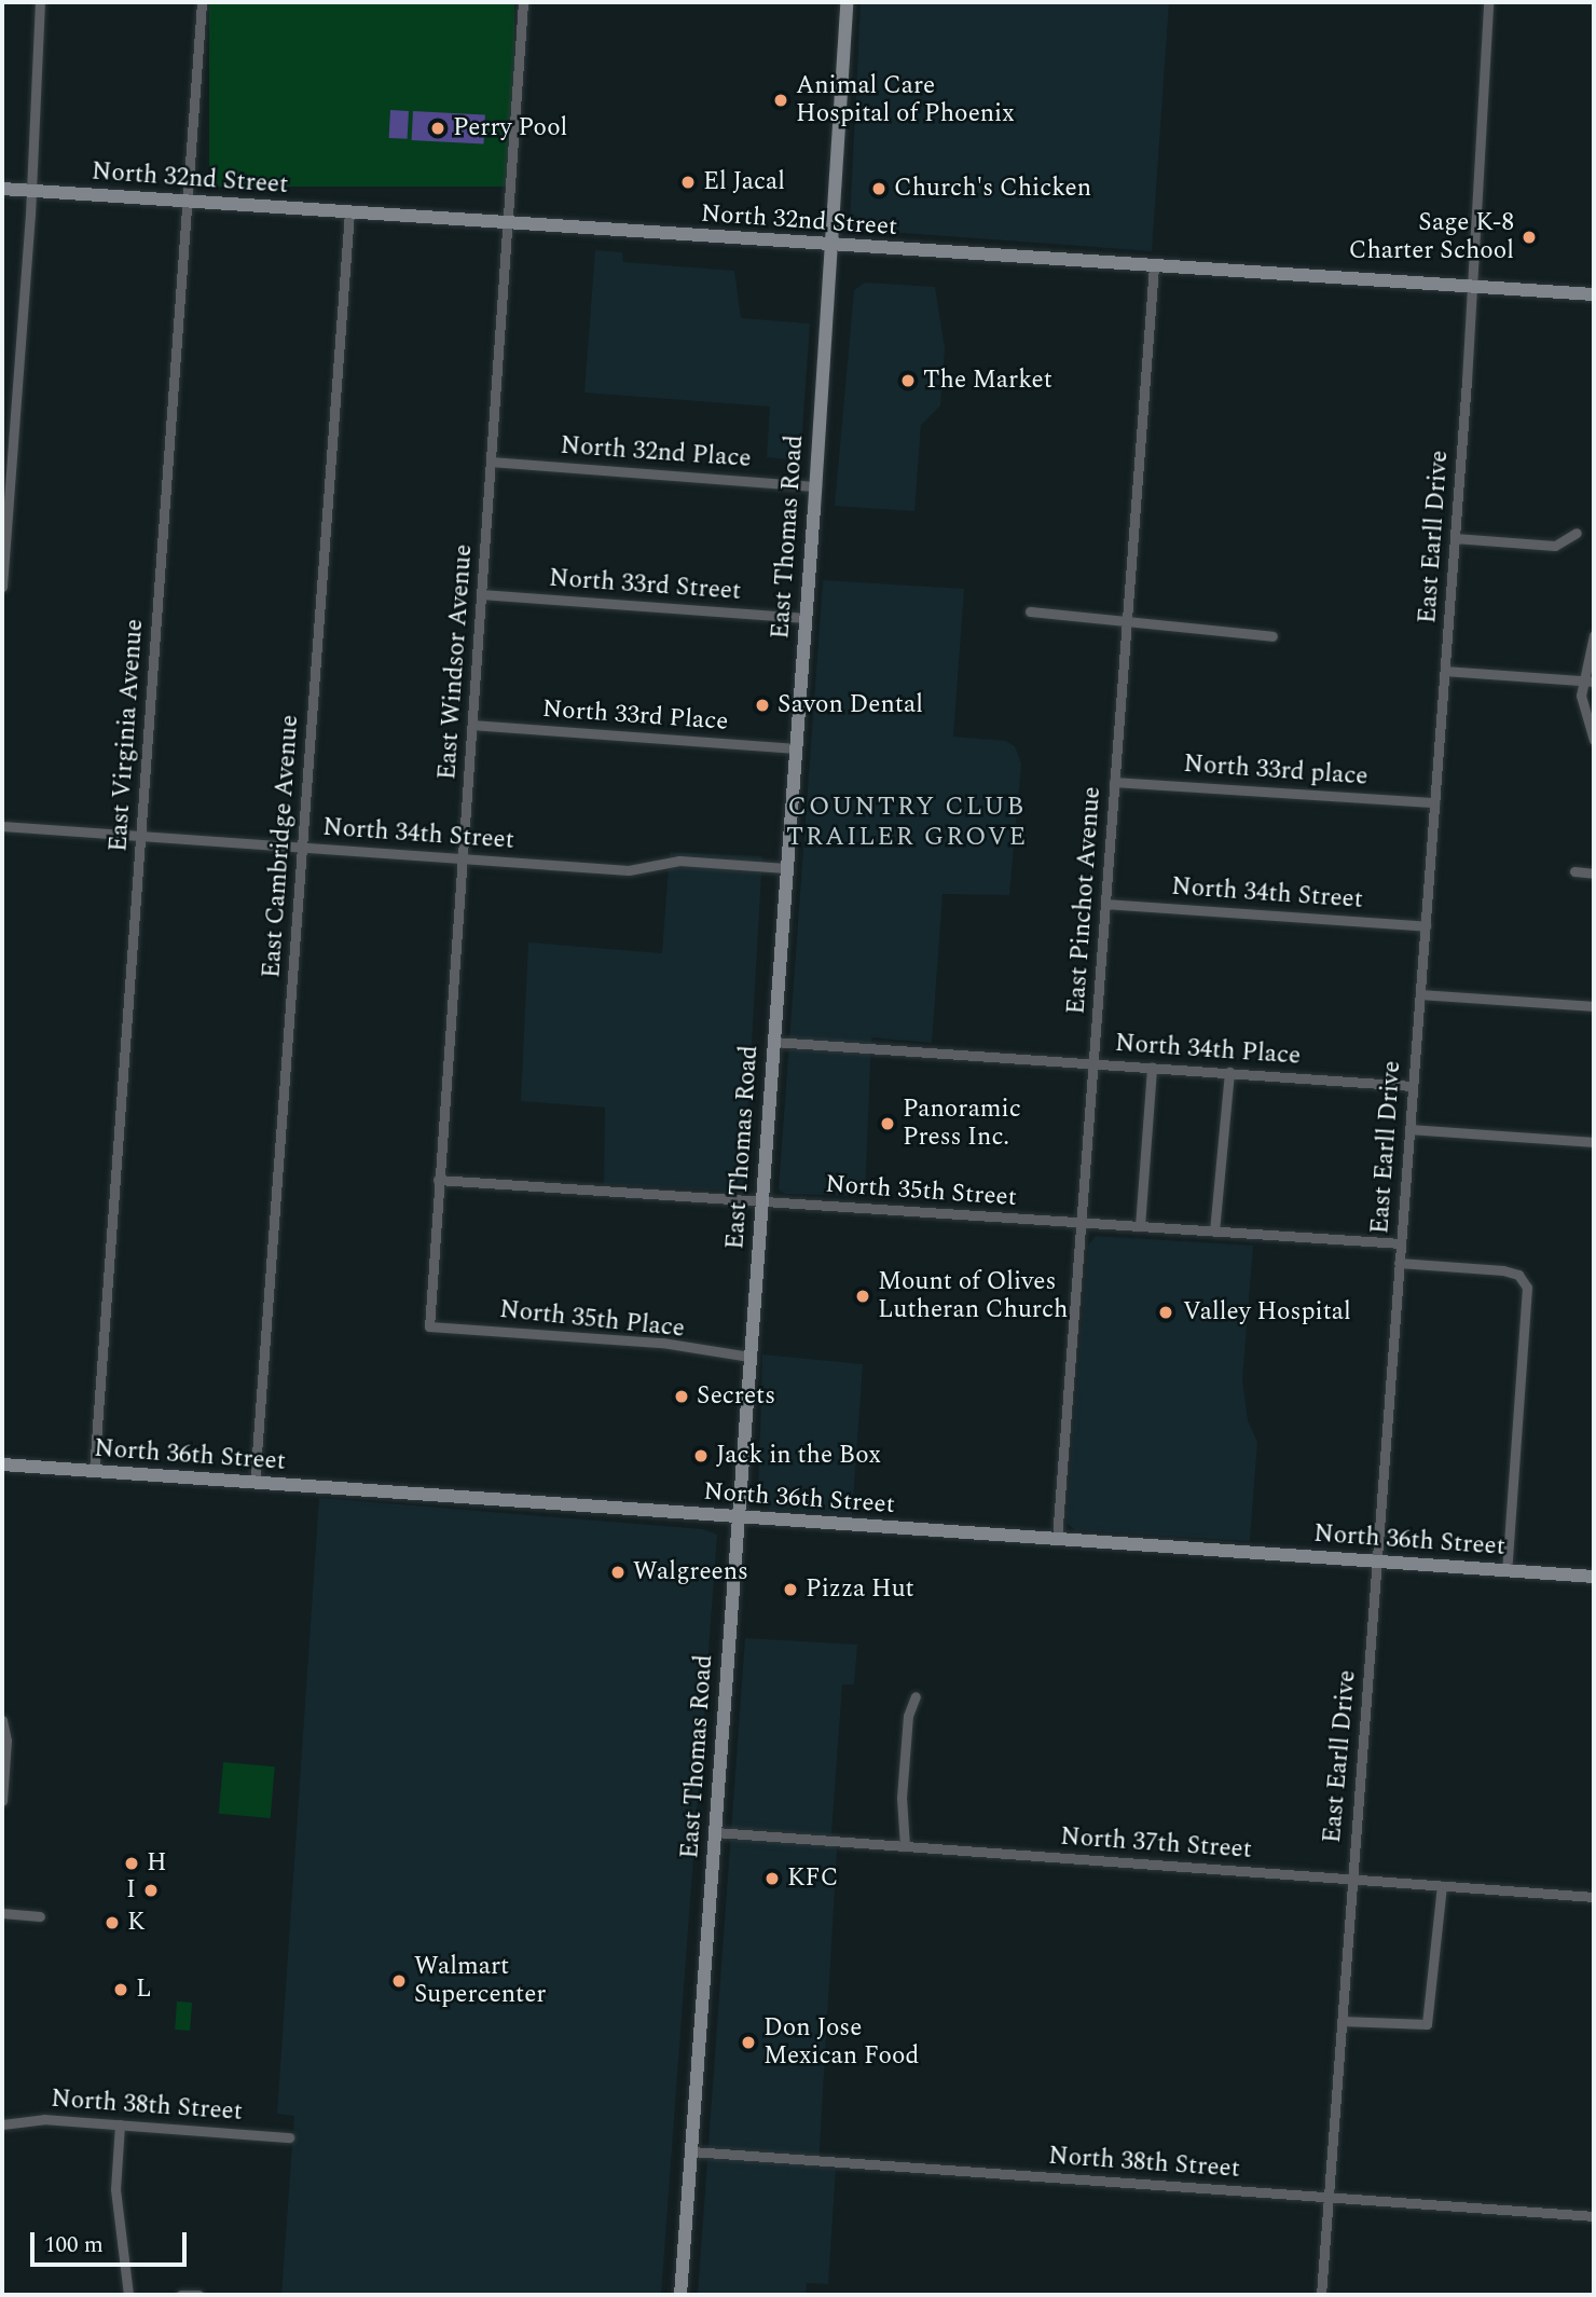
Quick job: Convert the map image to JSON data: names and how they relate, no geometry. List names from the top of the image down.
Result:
{
  "streets": {
    "main road": ["North 32nd Street", "East Thomas Road", "North 36th Street"],
    "street": [
      "North 32nd Place",
      "East Earll Drive",
      "North 33rd Street",
      "East Windsor Avenue",
      "North 33rd Place",
      "East Virginia Avenue",
      "North 33rd place",
      "North 34th Street",
      "East Cambridge Avenue",
      "East Pinchot Avenue",
      "North 34th Place",
      "North 35th Street",
      "North 35th Place",
      "North 37th Street",
      "North 38th Street"
    ]
  },
  "crossings": [
    ["North 32nd Street", "East Thomas Road"],
    ["North 32nd Street", "East Earll Drive"],
    ["North 32nd Street", "East Windsor Avenue"],
    ["North 32nd Street", "East Virginia Avenue"],
    ["North 32nd Street", "East Cambridge Avenue"],
    ["North 32nd Street", "East Pinchot Avenue"],
    ["North 32nd Place", "East Thomas Road"],
    ["North 32nd Place", "East Windsor Avenue"],
    ["East Thomas Road", "North 33rd Street"],
    ["East Thomas Road", "North 33rd Place"],
    ["East Thomas Road", "North 34th Street"],
    ["East Thomas Road", "North 34th Place"],
    ["East Thomas Road", "North 35th Street"],
    ["East Thomas Road", "North 35th Place"],
    ["East Thomas Road", "North 36th Street"],
    ["East Thomas Road", "North 37th Street"],
    ["East Thomas Road", "North 38th Street"],
    ["East Earll Drive", "North 33rd place"],
    ["East Earll Drive", "North 34th Street"],
    ["East Earll Drive", "North 34th Place"],
    ["East Earll Drive", "North 35th Street"],
    ["East Earll Drive", "North 36th Street"],
    ["East Earll Drive", "North 37th Street"],
    ["East Earll Drive", "North 38th Street"],
    ["North 33rd Street", "East Windsor Avenue"],
    ["East Windsor Avenue", "North 33rd Place"],
    ["East Windsor Avenue", "North 34th Street"],
    ["East Windsor Avenue", "North 35th Street"],
    ["East Windsor Avenue", "North 35th Place"],
    ["East Virginia Avenue", "North 34th Street"],
    ["East Virginia Avenue", "North 36th Street"],
    ["North 33rd place", "East Pinchot Avenue"],
    ["North 34th Street", "East Cambridge Avenue"],
    ["North 34th Street", "East Pinchot Avenue"],
    ["East Cambridge Avenue", "North 36th Street"],
    ["East Pinchot Avenue", "North 34th Place"],
    ["East Pinchot Avenue", "North 35th Street"],
    ["East Pinchot Avenue", "North 36th Street"]
  ],
  "districts": ["COUNTRY CLUB TRAILER GROVE"],
  "places": [
    "Animal Care Hospital of Phoenix",
    "Perry Pool",
    "El Jacal",
    "Church's Chicken",
    "Sage K-8 Charter School",
    "The Market",
    "Savon Dental",
    "Panoramic Press Inc.",
    "Mount of Olives Lutheran Church",
    "Valley Hospital",
    "Secrets",
    "Jack in the Box",
    "Walgreens",
    "Pizza Hut",
    "H",
    "KFC",
    "I",
    "K",
    "Walmart Supercenter",
    "L",
    "Don Jose Mexican Food"
  ],
  "scale_bar": "100 m"
}
